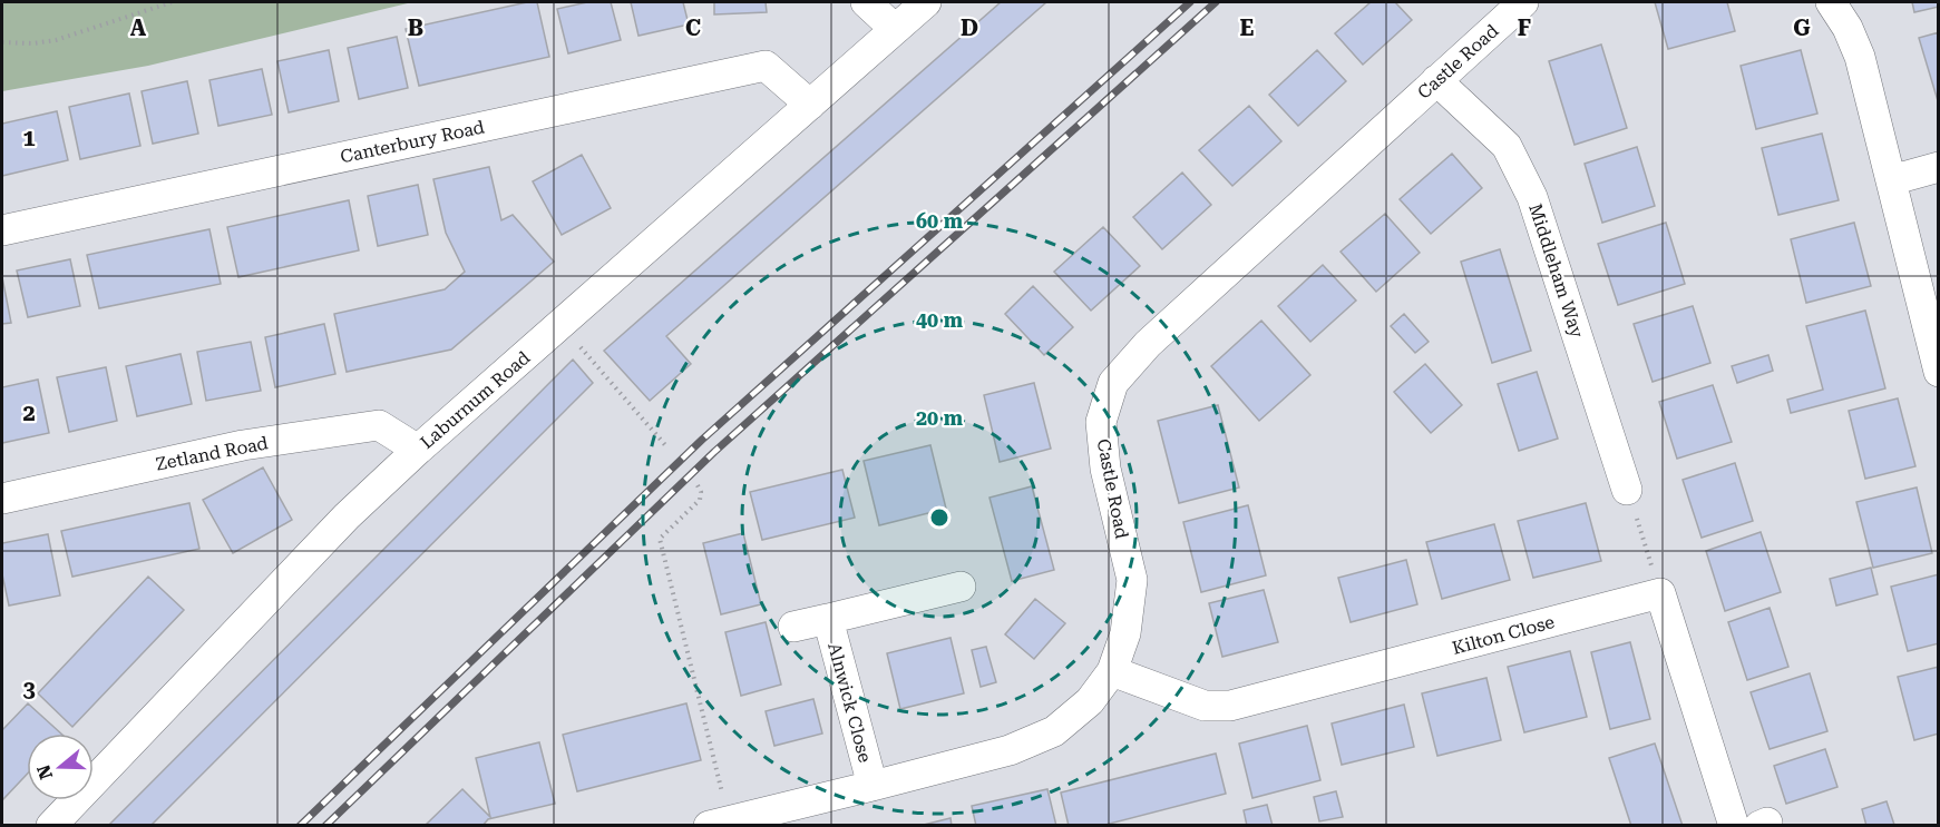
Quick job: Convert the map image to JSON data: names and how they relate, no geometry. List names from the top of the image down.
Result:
{
  "streets": {
    "street": [
      "Castle Road",
      "Canterbury Road",
      "Middleham Way",
      "Laburnum Road",
      "Zetland Road",
      "Kilton Close",
      "Alnwick Close"
    ]
  },
  "crossings": [
    ["Castle Road", "Middleham Way"],
    ["Castle Road", "Kilton Close"],
    ["Castle Road", "Alnwick Close"],
    ["Canterbury Road", "Laburnum Road"],
    ["Laburnum Road", "Zetland Road"]
  ],
  "north": "left",
  "grid": {
    "columns": [
      "A",
      "B",
      "C",
      "D",
      "E",
      "F",
      "G"
    ],
    "rows": ["1", "2", "3"]
  },
  "rings": ["60 m", "40 m", "20 m"]
}
